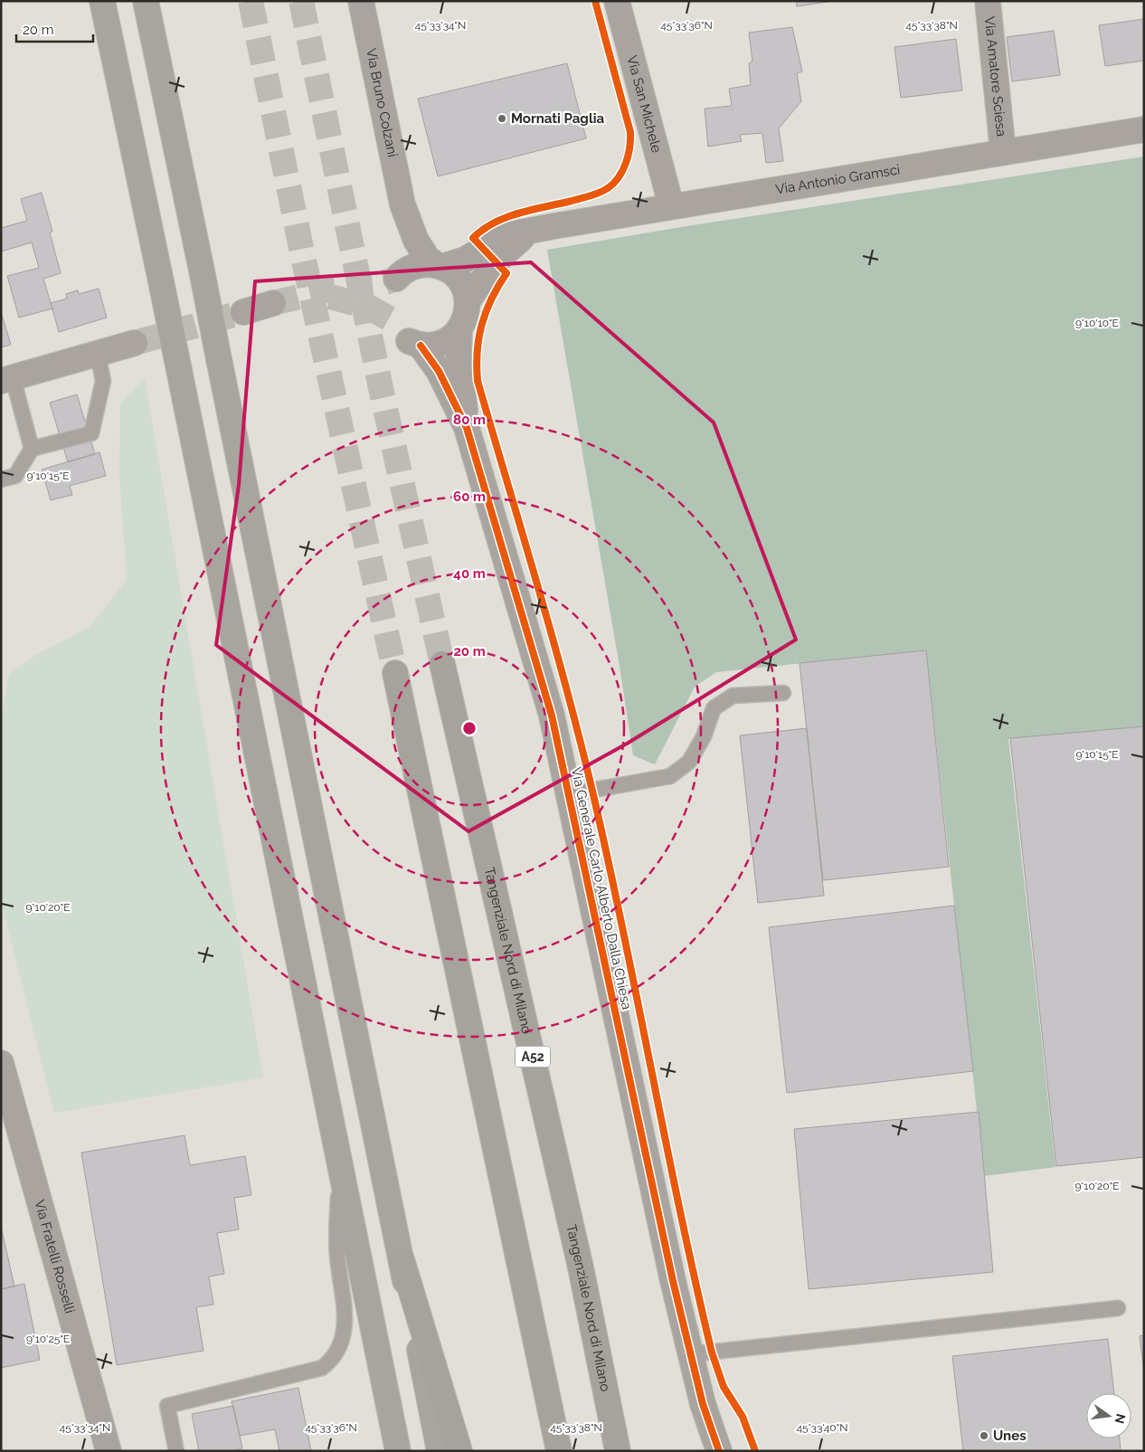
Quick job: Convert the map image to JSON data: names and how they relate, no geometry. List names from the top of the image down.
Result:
{
  "streets": {
    "highway": ["Tangenziale Nord di Milano", "A52"],
    "street": [
      "Via Amatore Sciesa",
      "Via Bruno Colzani",
      "Via San Michele",
      "Via Antonio Gramsci",
      "Via Generale Carlo Alberto Dalla Chiesa",
      "Via Fratelli Rosselli"
    ]
  },
  "crossings": [
    ["Via Amatore Sciesa", "Via Antonio Gramsci"],
    ["Via Bruno Colzani", "Via Antonio Gramsci"],
    ["Via Bruno Colzani", "Via Generale Carlo Alberto Dalla Chiesa"],
    ["Via San Michele", "Via Antonio Gramsci"]
  ],
  "places": ["Mornati Paglia", "Unes"],
  "scale_bar": "20 m",
  "north": "right",
  "coordinates": [
    "45°33'34\"N",
    "45°33'36\"N",
    "45°33'38\"N",
    "9°10'10\"E",
    "9°10'15\"E",
    "9°10'20\"E",
    "9°10'25\"E",
    "45°33'40\"N"
  ],
  "rings": [
    "80 m",
    "60 m",
    "40 m",
    "20 m"
  ]
}
